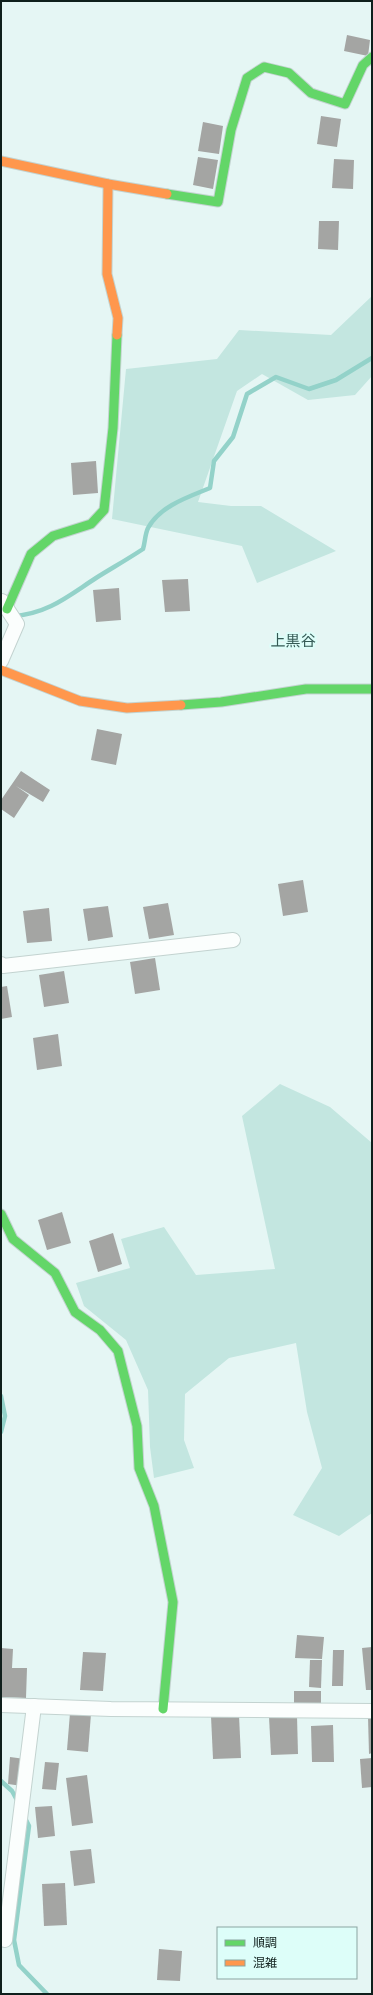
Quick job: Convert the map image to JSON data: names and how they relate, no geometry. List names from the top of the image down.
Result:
{
  "districts": ["上黒谷"],
  "legend": ["順調", "混雑"]
}
